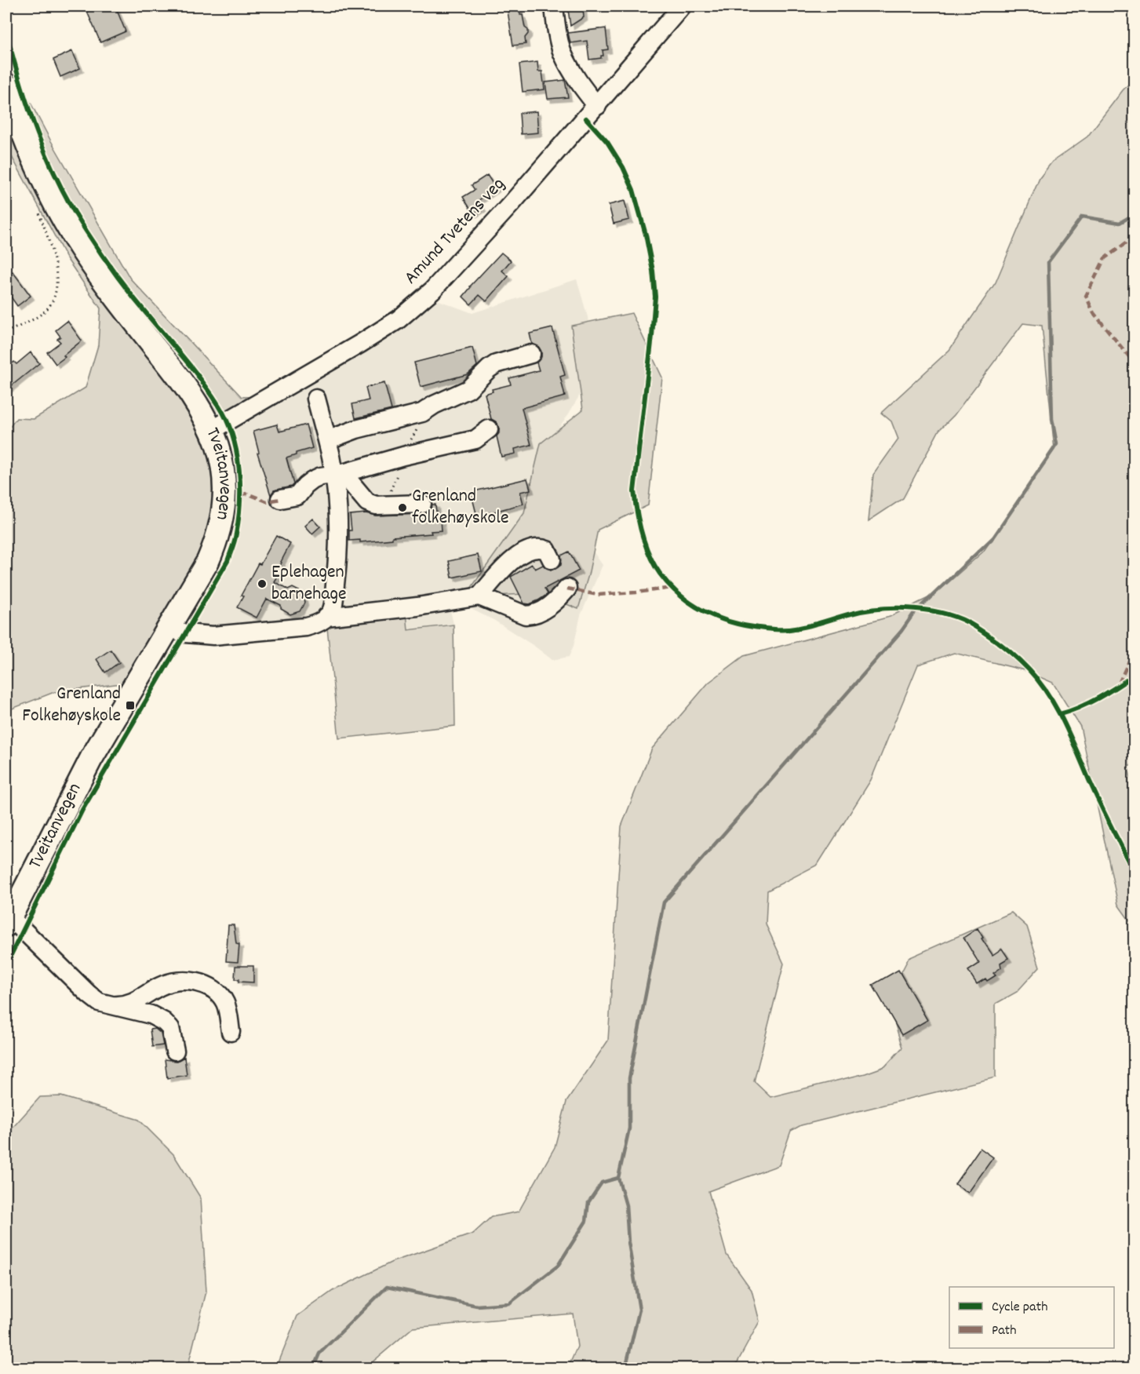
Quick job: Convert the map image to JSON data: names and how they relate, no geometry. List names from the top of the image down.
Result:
{
  "streets": {
    "main road": ["Tveitanvegen"],
    "street": ["Amund Tvetens veg"]
  },
  "crossings": [
    ["Amund Tvetens veg", "Tveitanvegen"]
  ],
  "places": {
    "other": ["Grenland folkehøyskole", "Eplehagen barnehage"],
    "transit": ["Grenland Folkehøyskole"]
  },
  "legend": ["Cycle path", "Path"]
}
